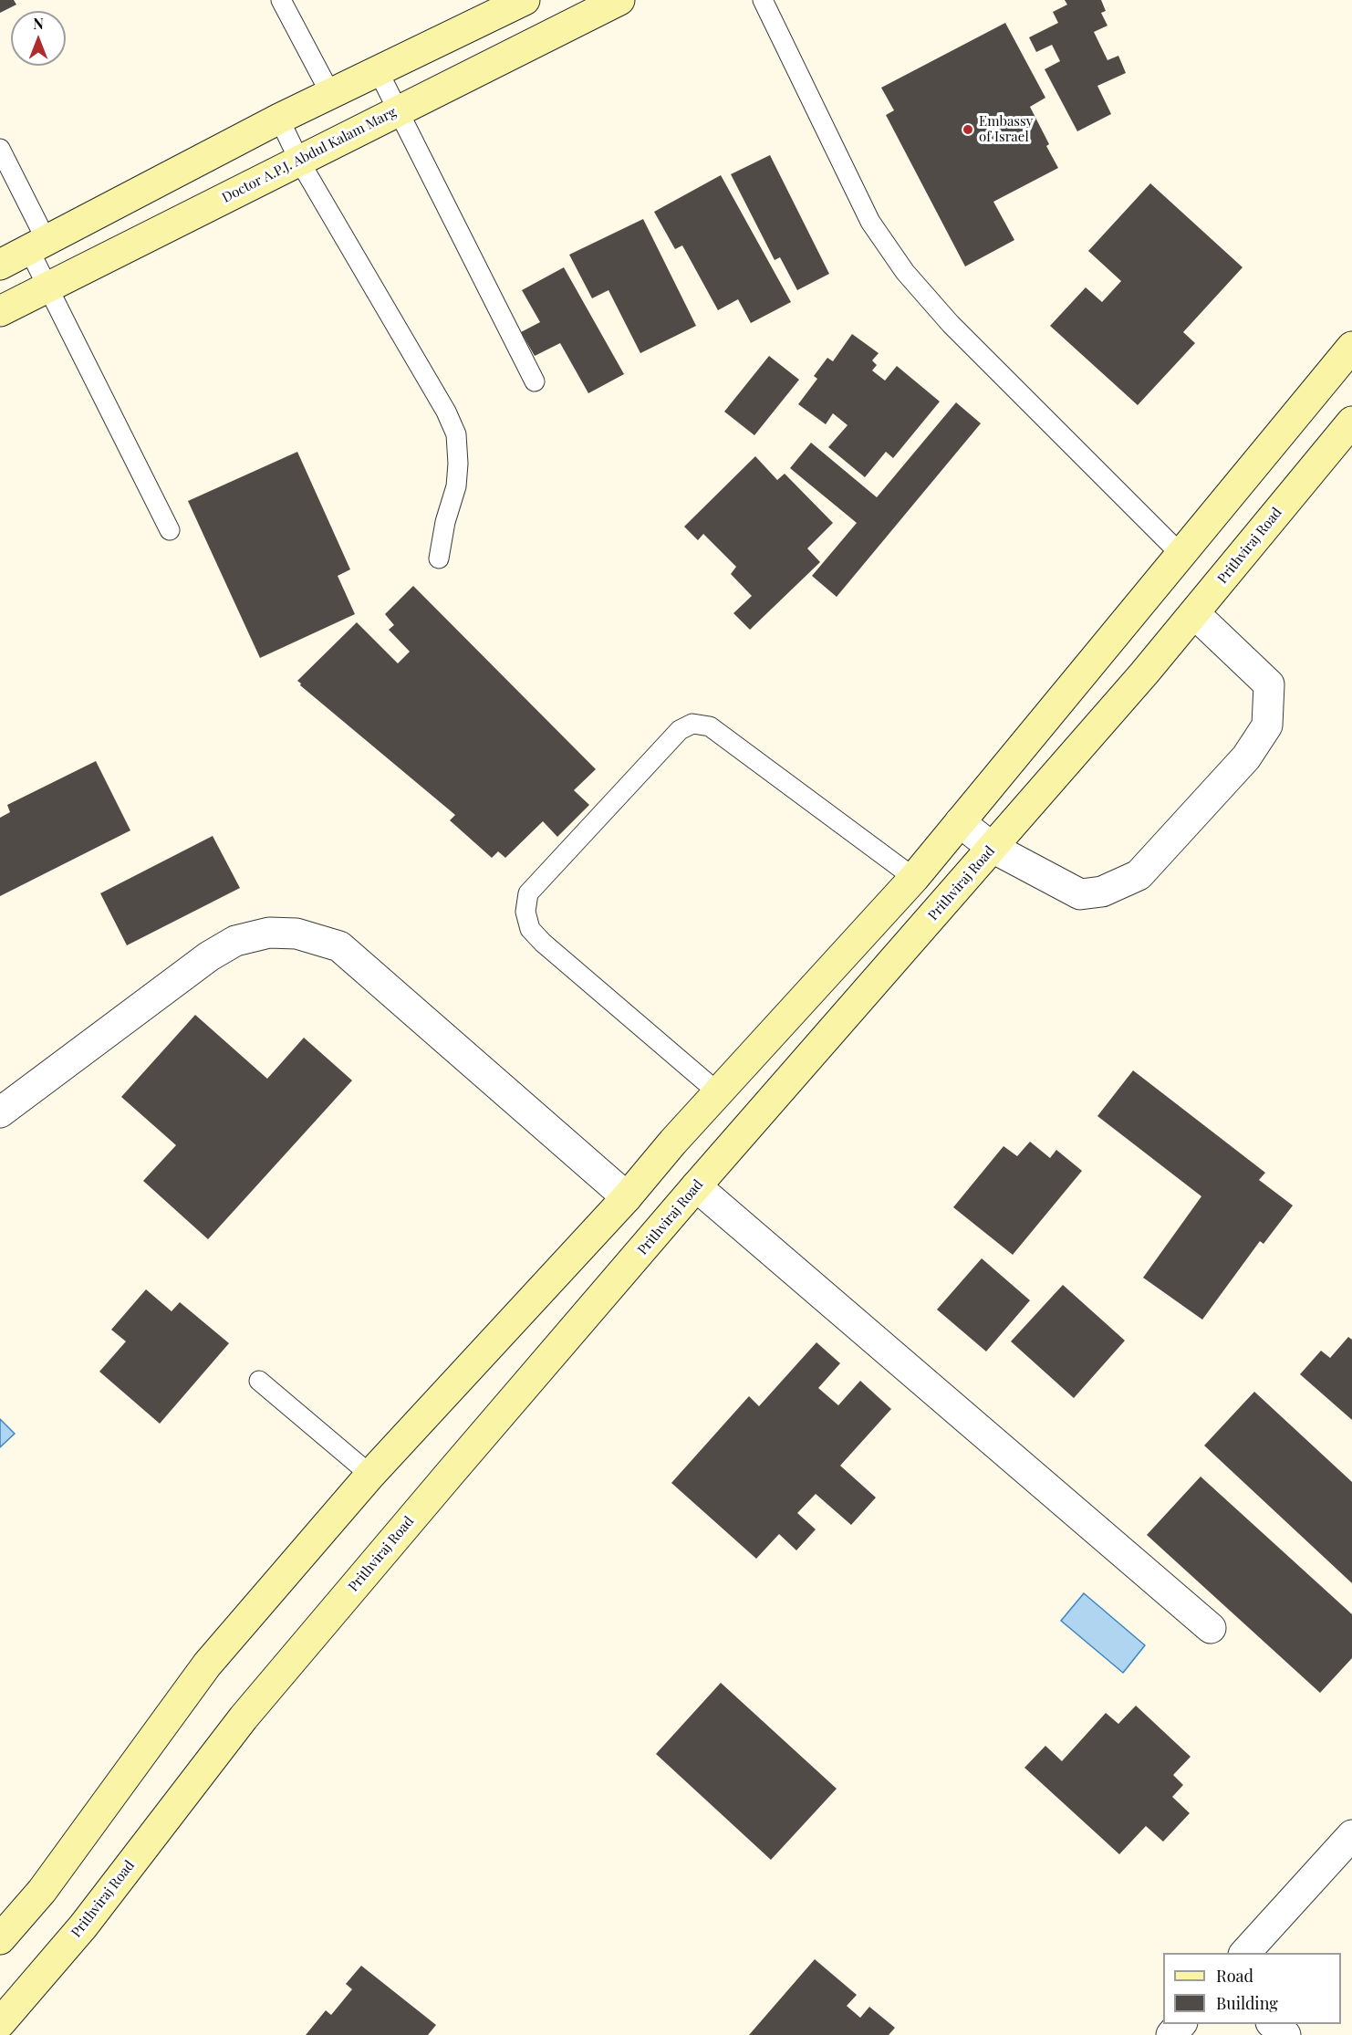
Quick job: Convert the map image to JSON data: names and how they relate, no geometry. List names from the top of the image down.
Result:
{
  "streets": {
    "main road": ["Doctor A.P.J. Abdul Kalam Marg", "Prithviraj Road"]
  },
  "places": ["Embassy of Israel"],
  "legend": ["Road", "Building"],
  "north": "top"
}
